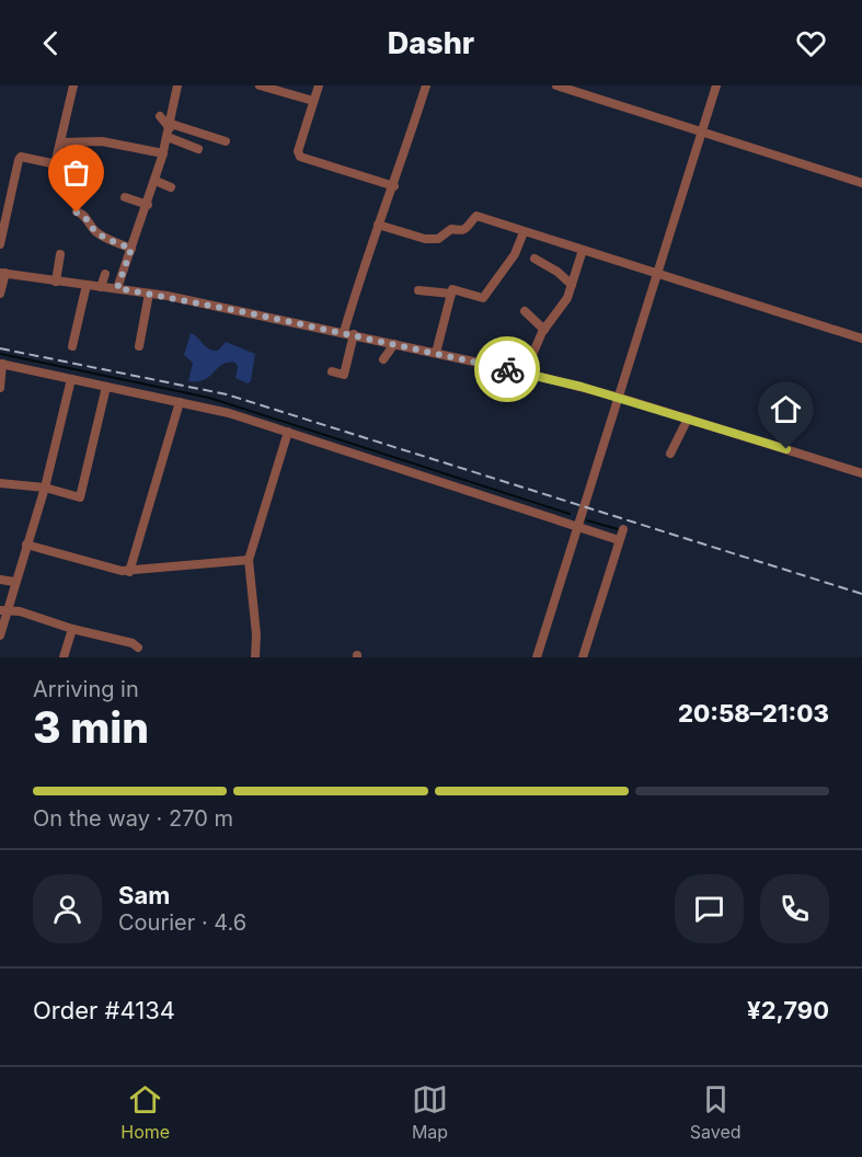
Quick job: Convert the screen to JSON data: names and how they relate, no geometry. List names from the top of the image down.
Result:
{
  "page": {
    "header": "Dashr",
    "heading": ["3 min", "Arriving in", "20:58–21:03"],
    "panel": [
      "Sam",
      "Courier · 4.6",
      "Order #4134",
      "¥2,790"
    ],
    "bar": "On the way · 270 m",
    "tabs": ["Home", "Map", "Saved"]
  }
}
